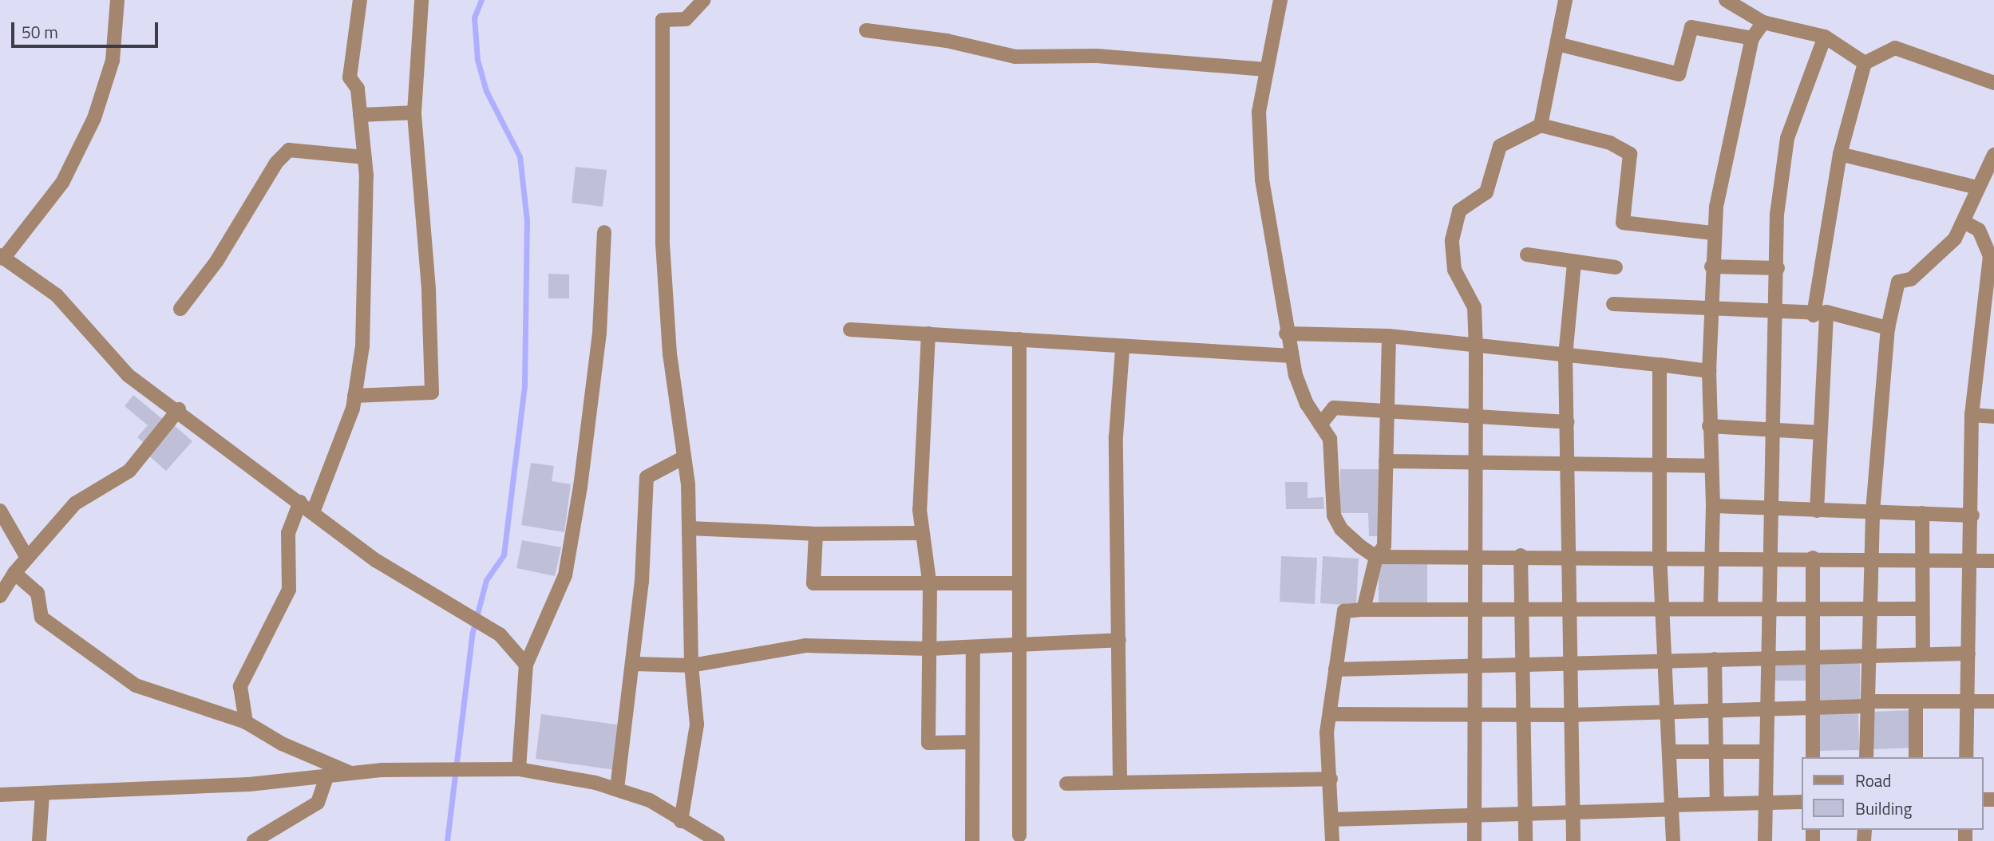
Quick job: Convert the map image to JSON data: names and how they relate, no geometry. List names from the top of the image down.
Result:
{
  "legend": ["Road", "Building"],
  "scale_bar": "50 m"
}
